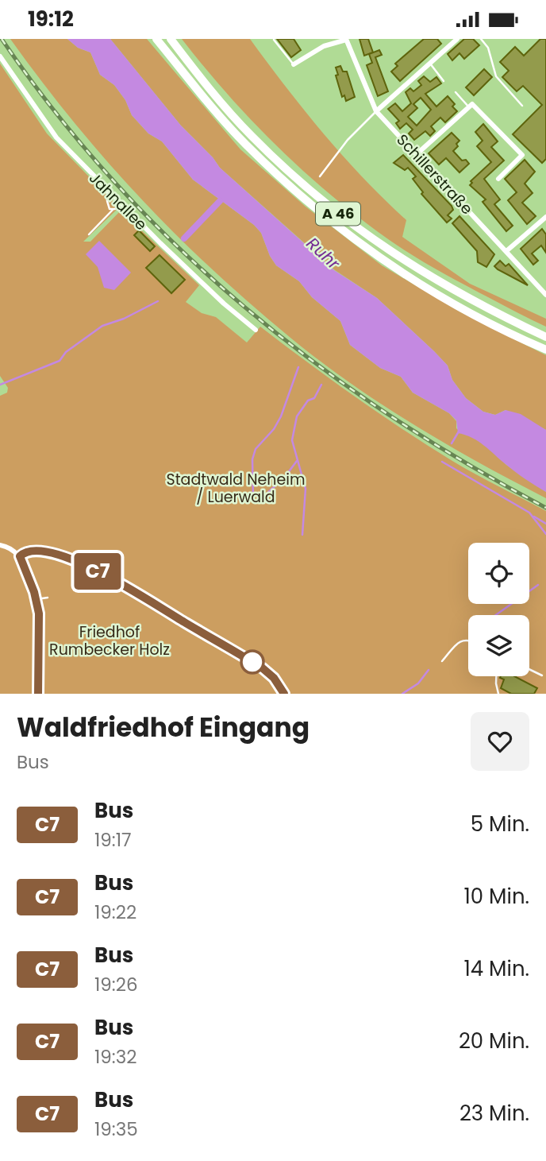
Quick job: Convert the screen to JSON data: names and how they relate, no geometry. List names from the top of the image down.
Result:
{
  "streets": {
    "highway": ["A 46"],
    "street": ["Schillerstraße", "Jahnallee"]
  },
  "water": ["Ruhr"],
  "parks": ["Stadtwald Neheim / Luerwald", "Friedhof Rumbecker Holz"],
  "lines": ["bus line C7"],
  "page": {
    "status": "19:12",
    "on_map": "C7",
    "heading": ["Waldfriedhof Eingang", "Bus"],
    "list": [
      {
        "mark": "C7",
        "name": "Bus",
        "note": "19:17",
        "value": "5 Min."
      },
      {
        "mark": "C7",
        "name": "Bus",
        "note": "19:22",
        "value": "10 Min."
      },
      {
        "mark": "C7",
        "name": "Bus",
        "note": "19:26",
        "value": "14 Min."
      },
      {
        "mark": "C7",
        "name": "Bus",
        "note": "19:32",
        "value": "20 Min."
      },
      {
        "mark": "C7",
        "name": "Bus",
        "note": "19:35",
        "value": "23 Min."
      }
    ]
  }
}
